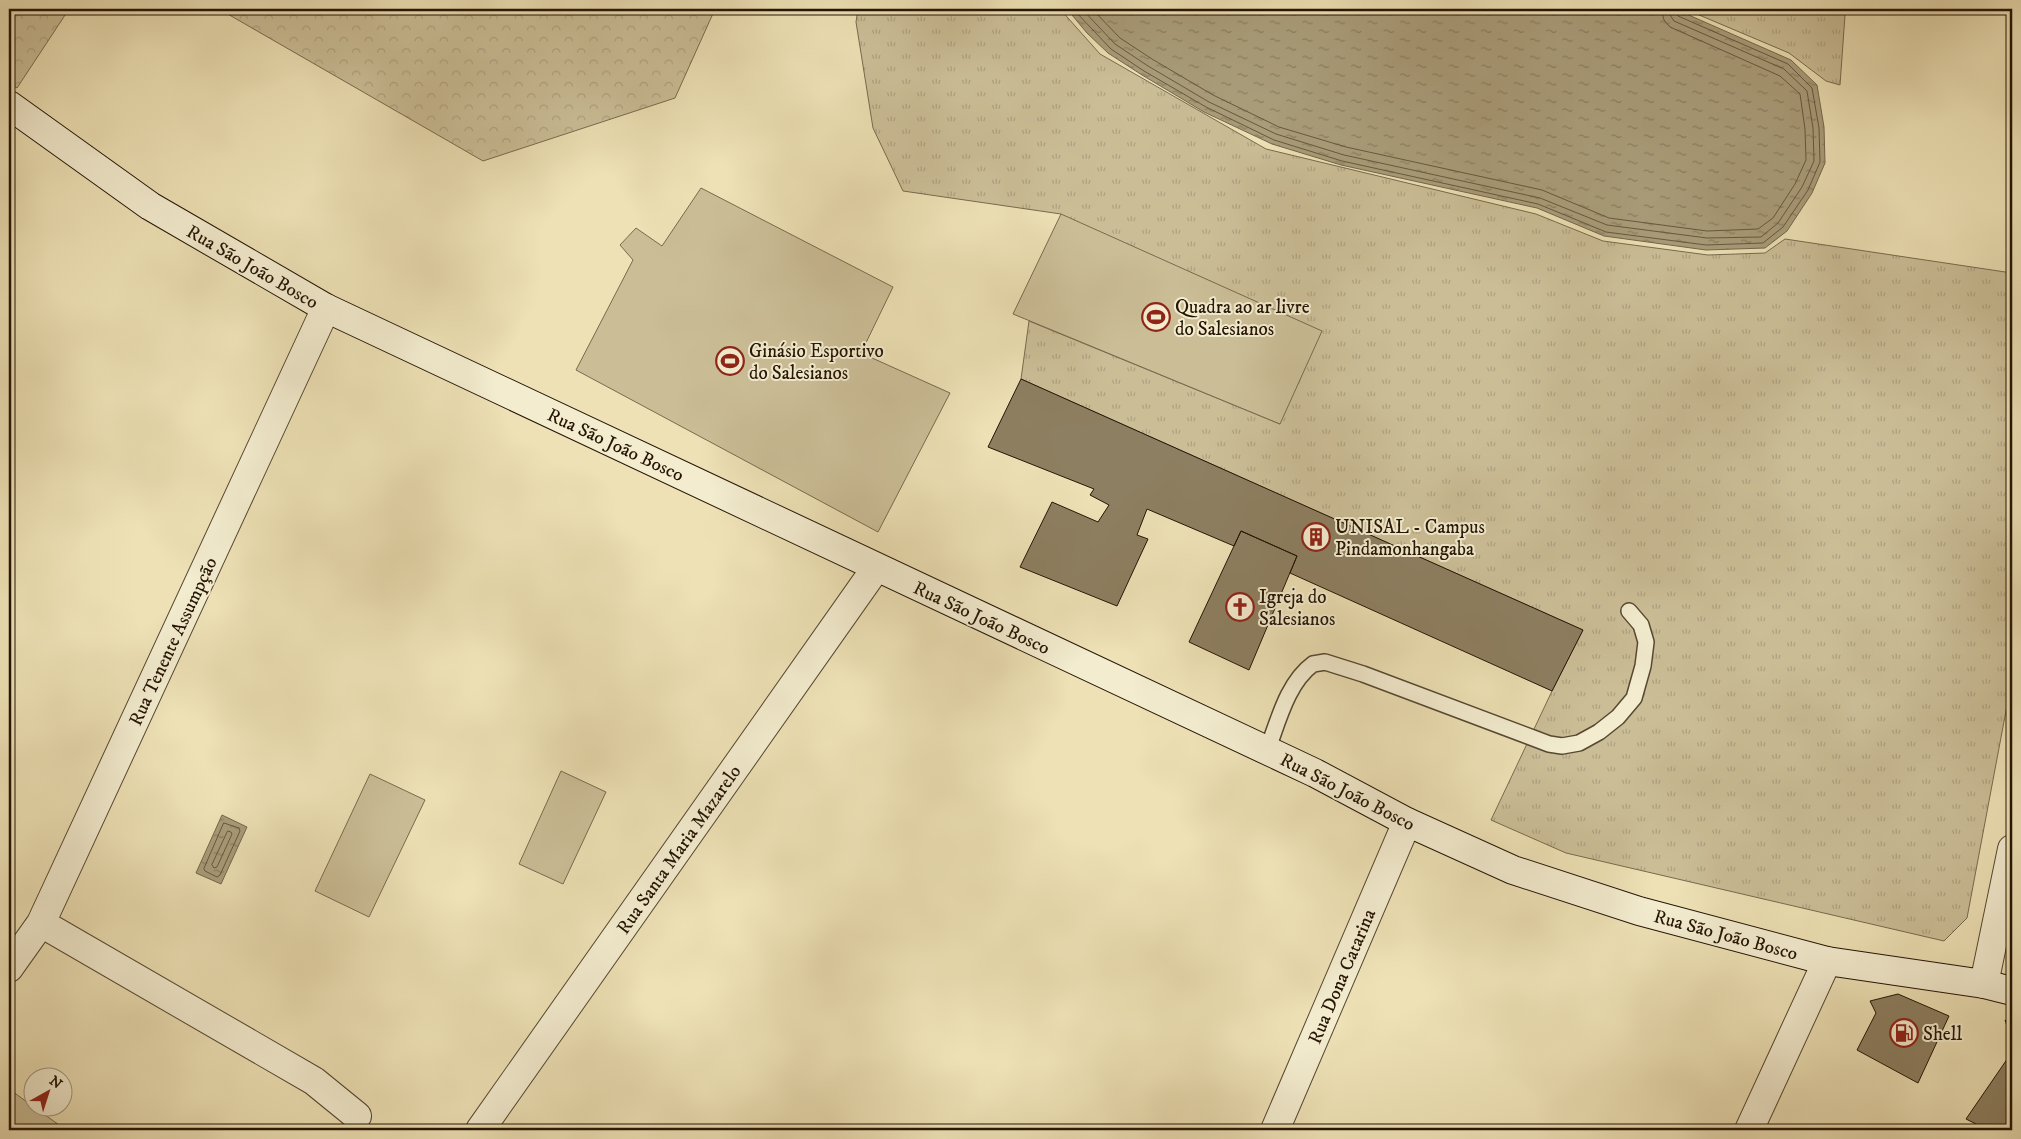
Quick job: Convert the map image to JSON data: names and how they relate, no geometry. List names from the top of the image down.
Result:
{
  "streets": {
    "street": [
      "Rua São João Bosco",
      "Rua Tenente Assumpção",
      "Rua Santa Maria Mazarelo",
      "Rua Dona Catarina"
    ]
  },
  "crossings": [
    ["Rua São João Bosco", "Rua Tenente Assumpção"],
    ["Rua São João Bosco", "Rua Santa Maria Mazarelo"],
    ["Rua São João Bosco", "Rua Dona Catarina"]
  ],
  "places": {
    "sports": ["Quadra ao ar livre do Salesianos", "Ginásio Esportivo do Salesianos"],
    "building": ["UNISAL - Campus Pindamonhangaba"],
    "church": ["Igreja do Salesianos"],
    "fuel station": ["Shell"]
  },
  "north": "top right"
}
